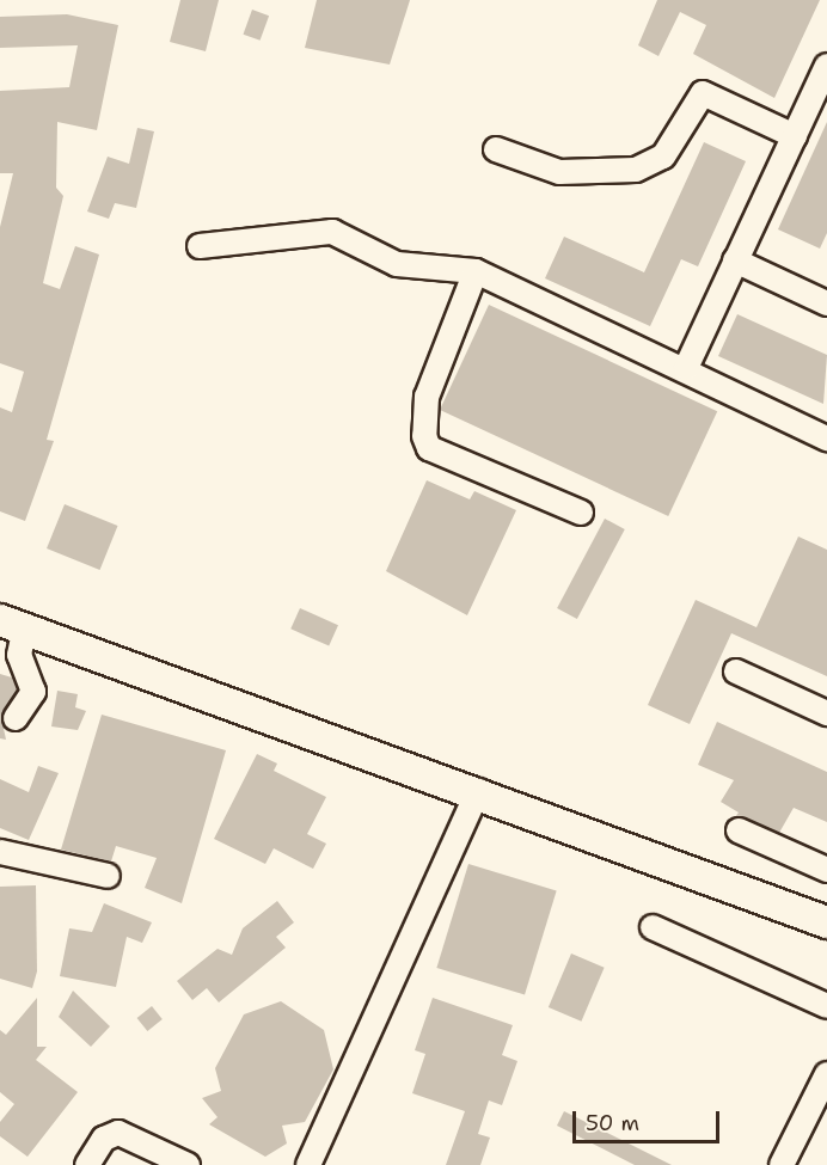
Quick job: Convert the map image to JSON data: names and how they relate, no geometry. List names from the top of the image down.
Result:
{
  "scale_bar": "50 m"
}
